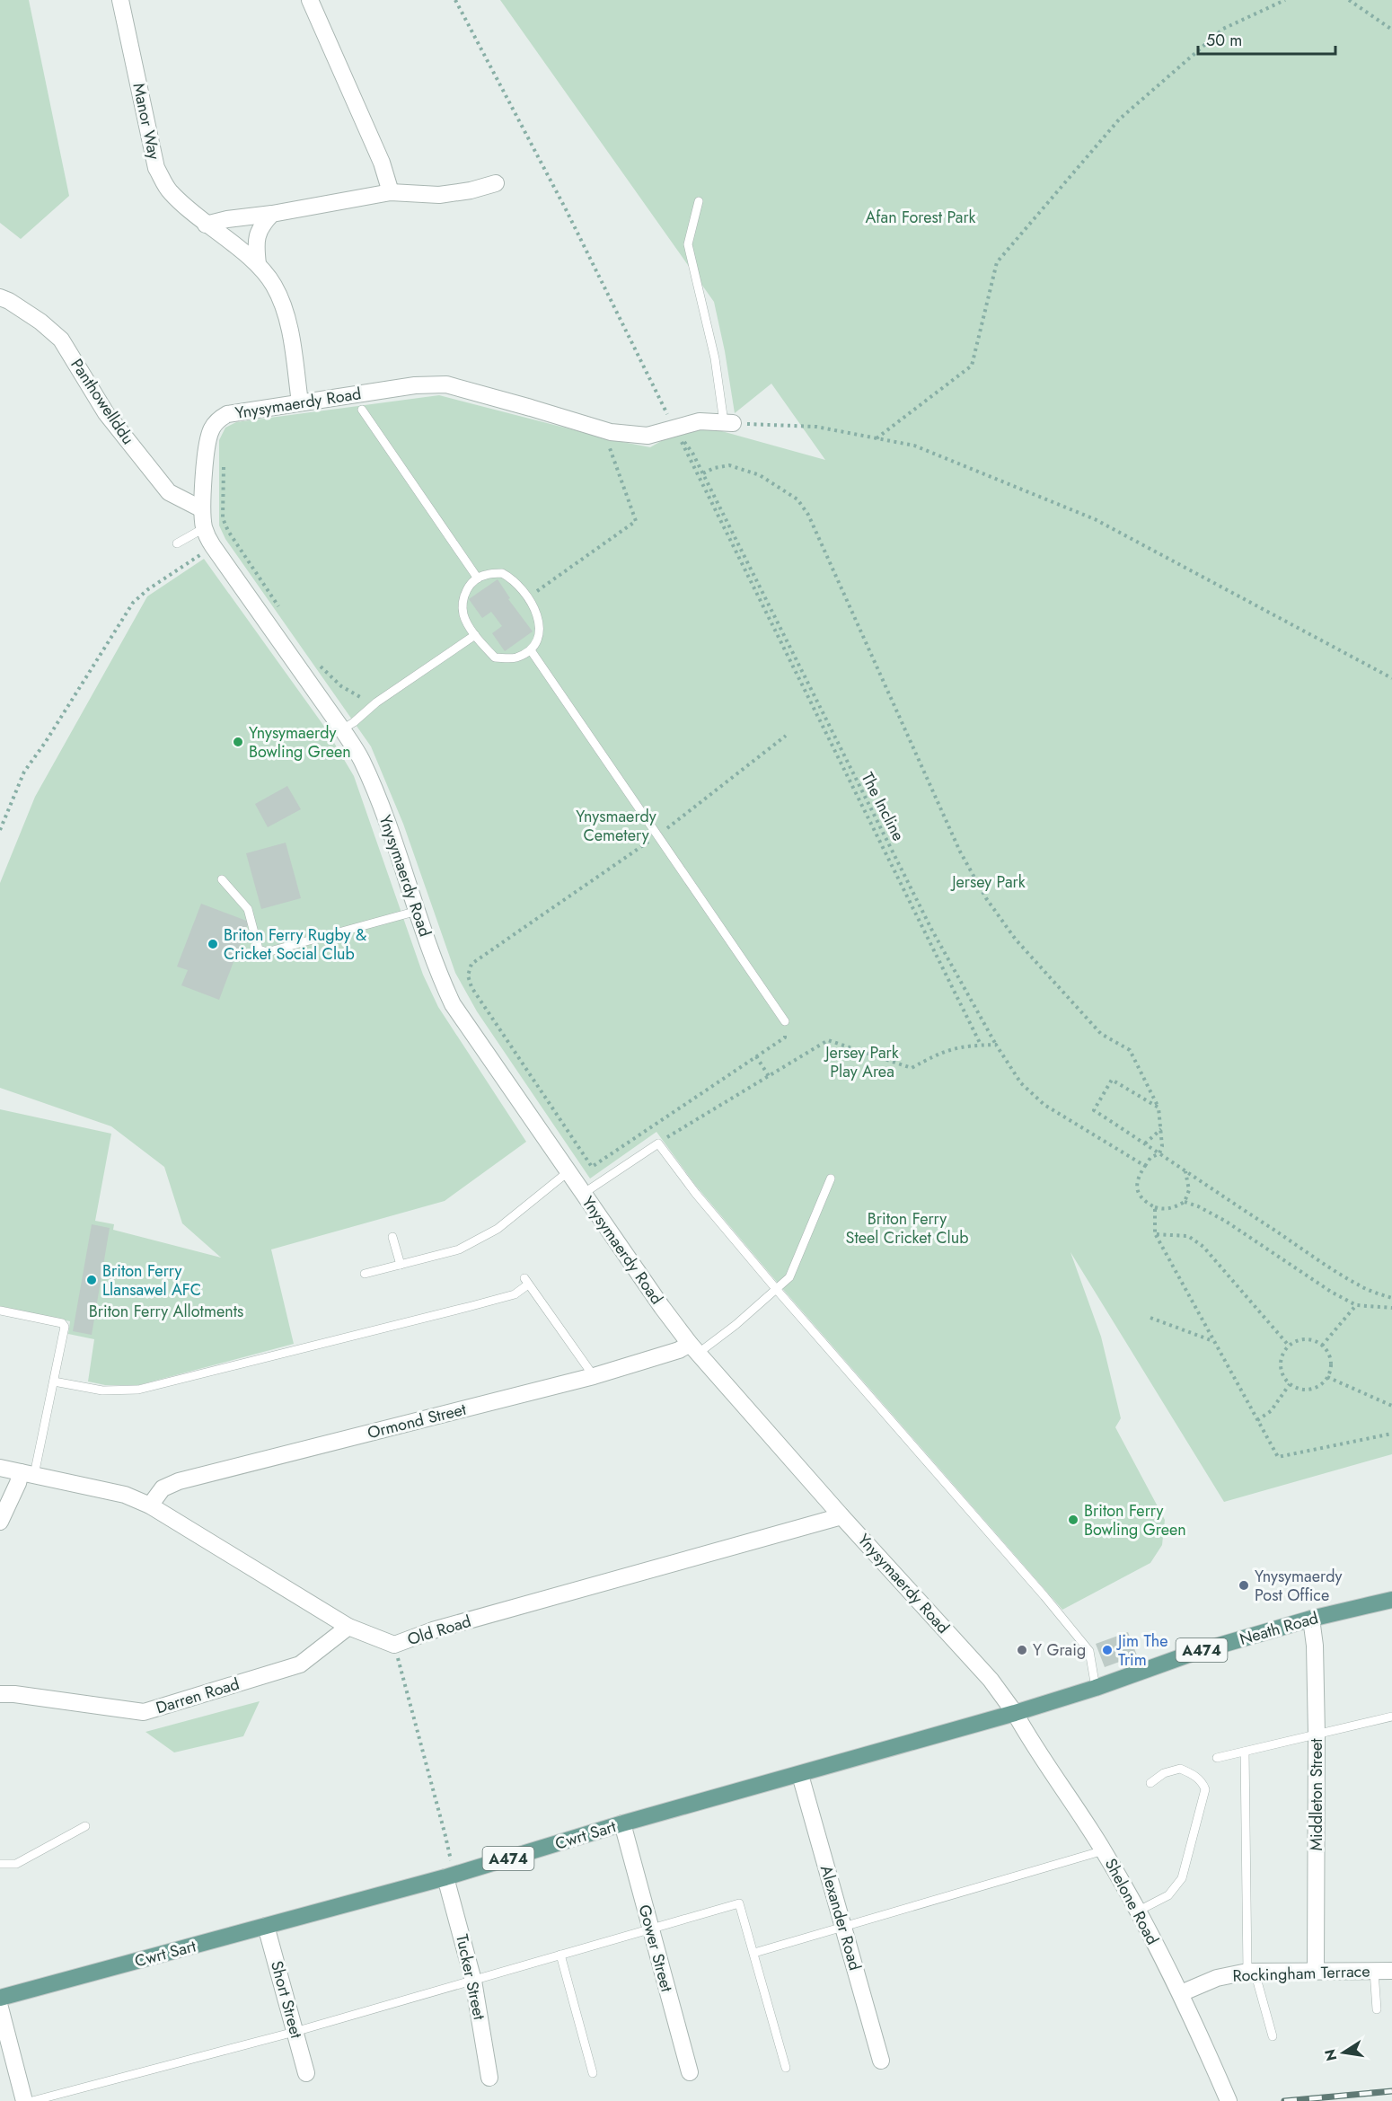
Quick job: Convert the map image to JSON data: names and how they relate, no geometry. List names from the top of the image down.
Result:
{
  "streets": {
    "main road": ["Neath Road", "A474", "Cwrt Sart"],
    "street": [
      "Manor Way",
      "Panthowellddu",
      "Ynysymaerdy Road",
      "Ormond Street",
      "Old Road",
      "Darren Road",
      "Middleton Street",
      "Shelone Road",
      "Alexander Road",
      "Gower Street",
      "Rockingham Terrace",
      "Tucker Street",
      "Short Street"
    ],
    "path": ["The Incline"]
  },
  "crossings": [
    ["Manor Way", "Ynysymaerdy Road"],
    ["Panthowellddu", "Ynysymaerdy Road"],
    ["Ynysymaerdy Road", "The Incline"],
    ["Ynysymaerdy Road", "Ormond Street"],
    ["Ynysymaerdy Road", "Neath Road"],
    ["Ynysymaerdy Road", "Old Road"],
    ["Ynysymaerdy Road", "Cwrt Sart"],
    ["Ynysymaerdy Road", "Shelone Road"],
    ["Ormond Street", "Old Road"],
    ["Neath Road", "Middleton Street"],
    ["Neath Road", "Cwrt Sart"],
    ["Neath Road", "Shelone Road"],
    ["Old Road", "Darren Road"],
    ["Middleton Street", "Rockingham Terrace"],
    ["Cwrt Sart", "Shelone Road"],
    ["Cwrt Sart", "Alexander Road"],
    ["Cwrt Sart", "Gower Street"],
    ["Cwrt Sart", "Tucker Street"],
    ["Cwrt Sart", "Short Street"],
    ["Shelone Road", "Rockingham Terrace"]
  ],
  "parks": [
    "Afan Forest Park",
    "Ynysmaerdy Cemetery",
    "Jersey Park",
    "Jersey Park Play Area",
    "Briton Ferry Steel Cricket Club",
    "Briton Ferry Allotments"
  ],
  "places": [
    "Ynysymaerdy Bowling Green",
    "Briton Ferry Rugby & Cricket Social Club",
    "Briton Ferry Llansawel AFC",
    "Briton Ferry Bowling Green",
    "Ynysymaerdy Post Office",
    "Y Graig",
    "Jim The Trim"
  ],
  "scale_bar": "50 m",
  "north": "left"
}
